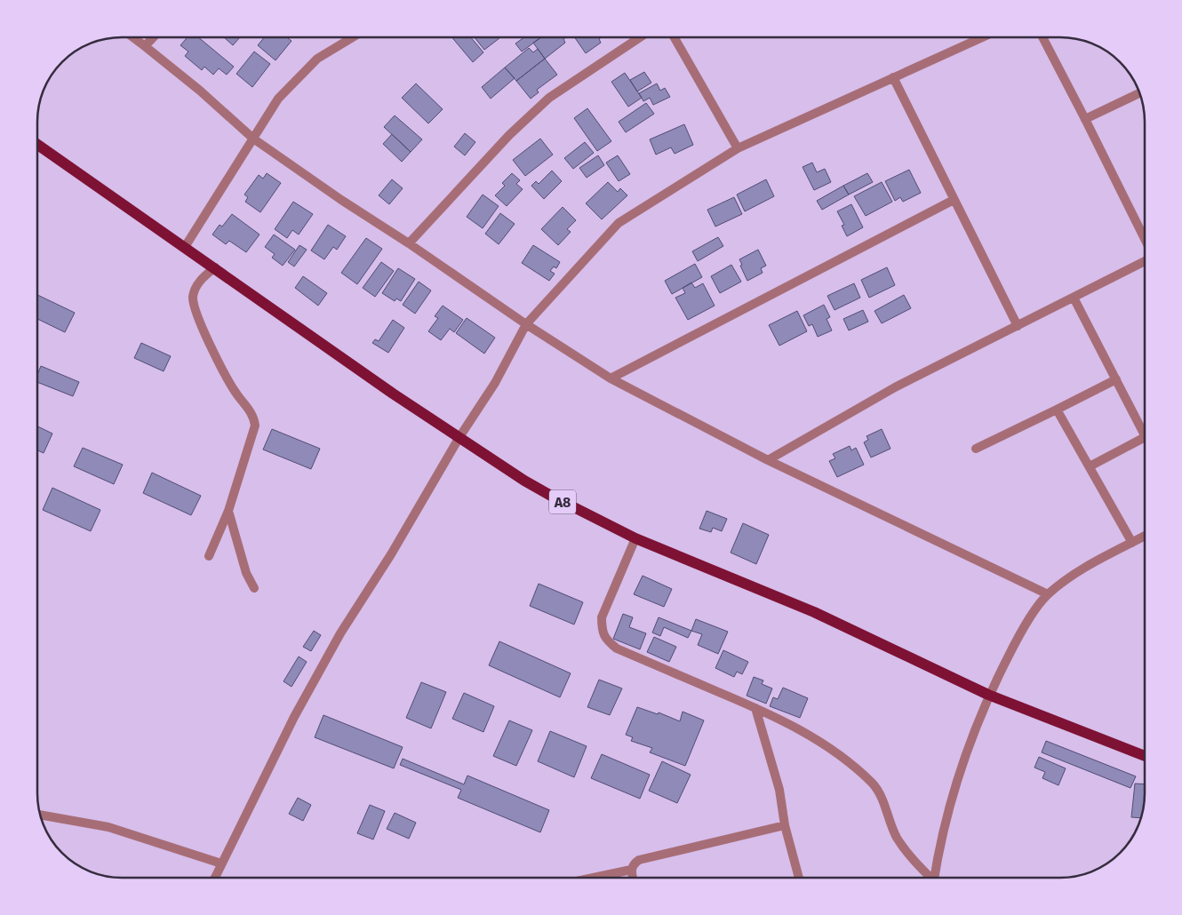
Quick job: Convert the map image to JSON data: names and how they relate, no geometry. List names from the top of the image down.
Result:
{
  "streets": {
    "main road": ["A8"]
  }
}
